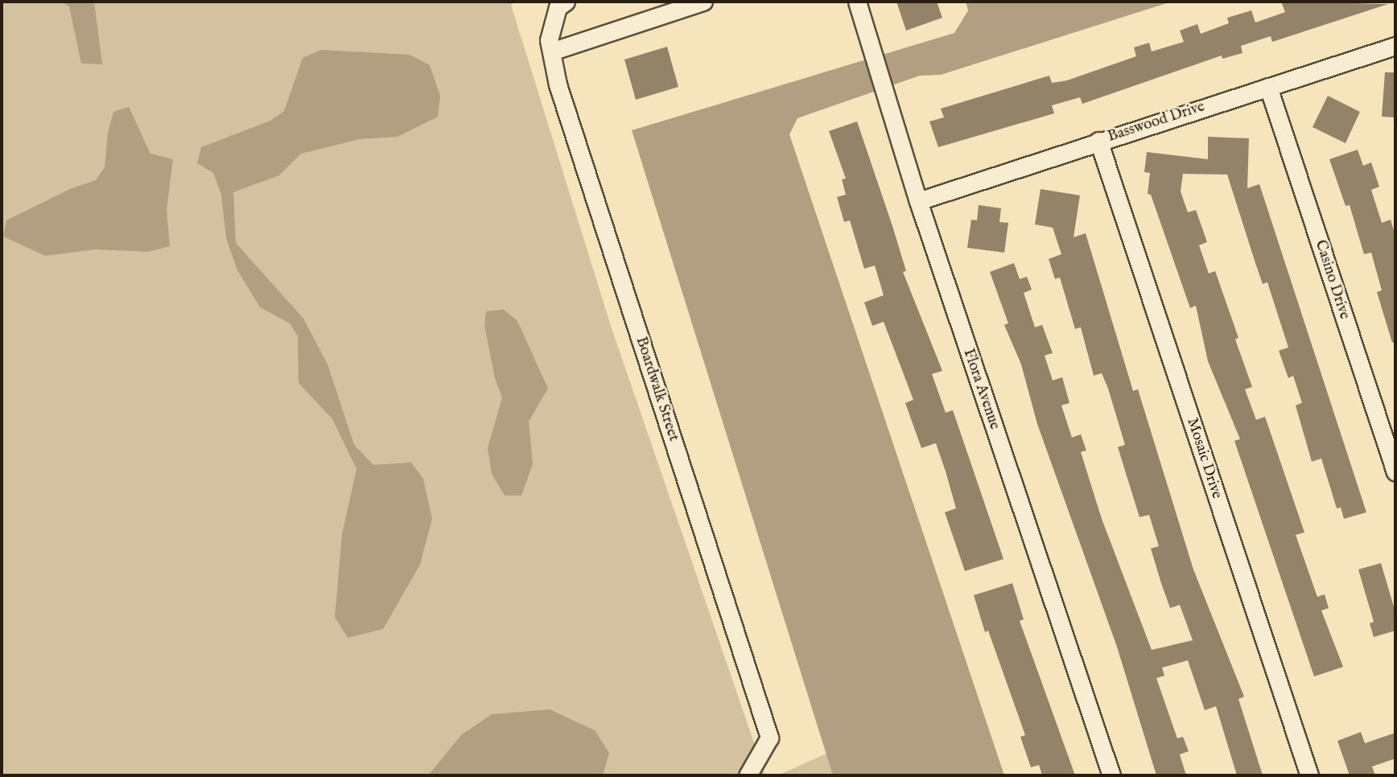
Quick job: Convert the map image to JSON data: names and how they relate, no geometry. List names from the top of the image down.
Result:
{
  "streets": {
    "street": [
      "Basswood Drive",
      "Casino Drive",
      "Boardwalk Street",
      "Flora Avenue",
      "Mosaic Drive"
    ]
  },
  "crossings": [
    ["Basswood Drive", "Casino Drive"],
    ["Basswood Drive", "Flora Avenue"],
    ["Basswood Drive", "Mosaic Drive"]
  ]
}
